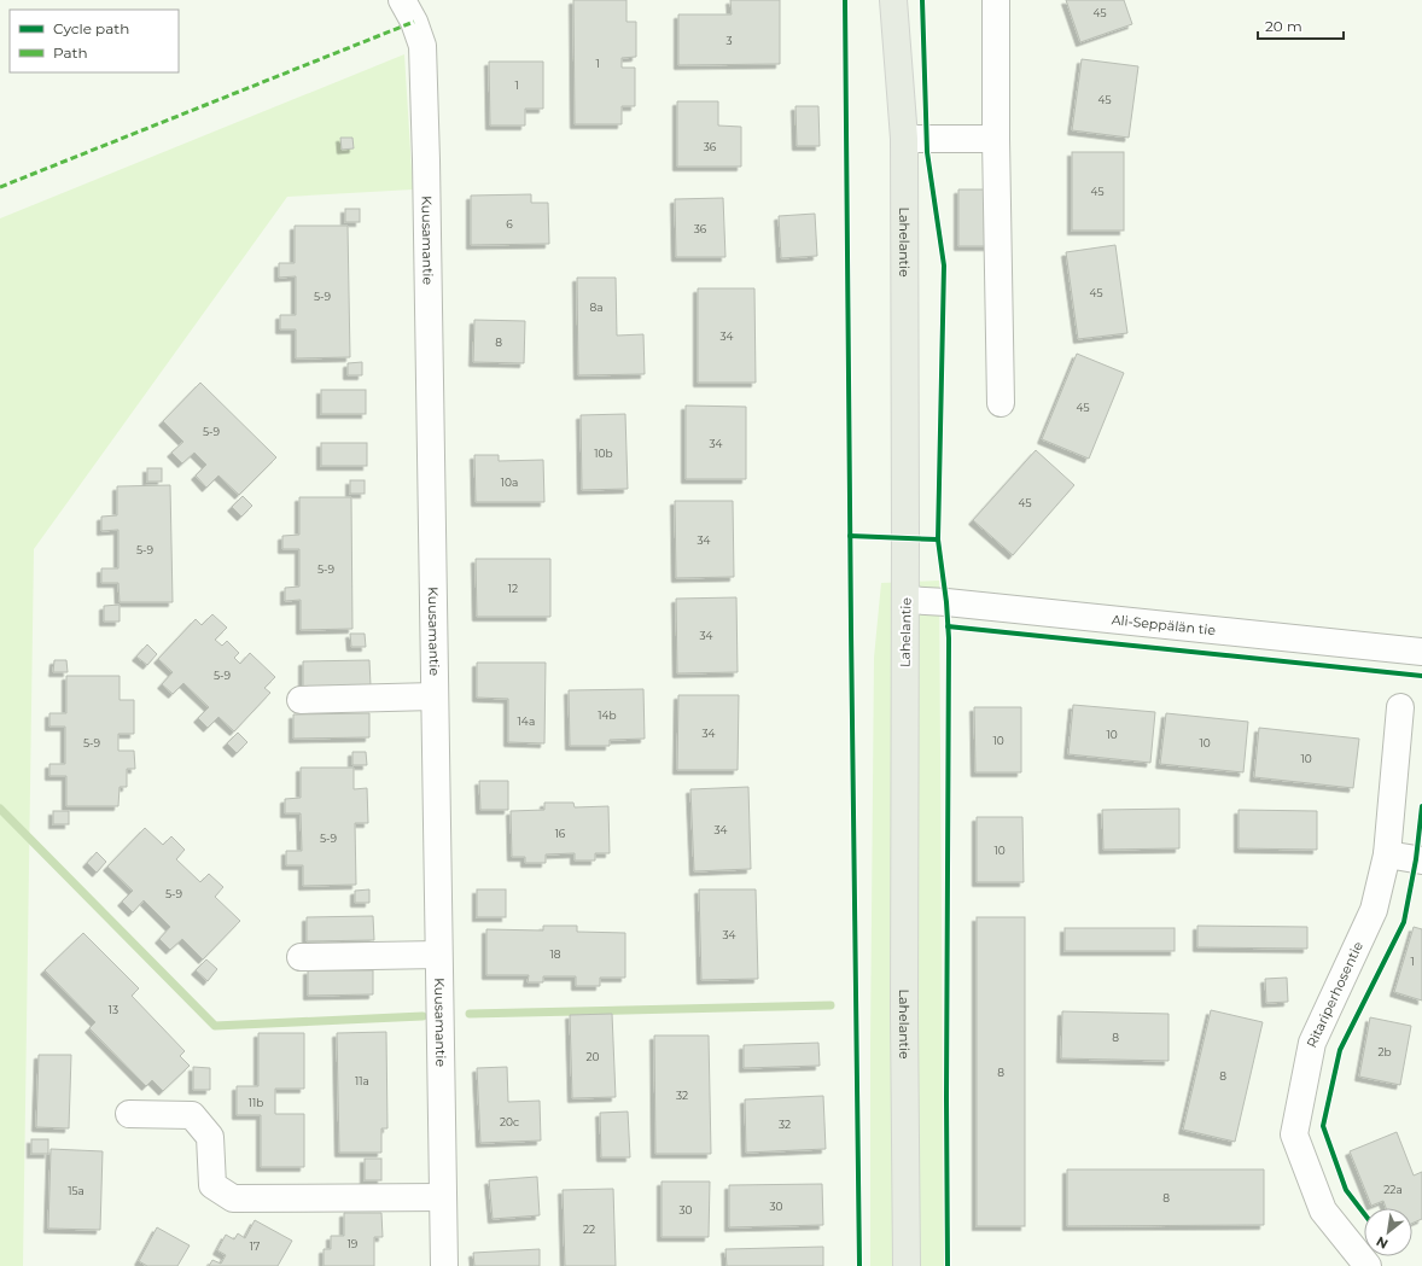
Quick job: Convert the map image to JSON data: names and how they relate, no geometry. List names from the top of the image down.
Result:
{
  "streets": {
    "main road": ["Lahelantie"],
    "street": ["Kuusamantie", "Ali-Seppälän tie", "Ritariperhosentie"]
  },
  "crossings": [
    ["Lahelantie", "Ali-Seppälän tie"]
  ],
  "house_numbers": [
    "45",
    "3",
    "1",
    "1",
    "45",
    "36",
    "45",
    "6",
    "36",
    "45",
    "5-9",
    "8a",
    "34",
    "8",
    "45",
    "5-9",
    "34",
    "10b",
    "10a",
    "45",
    "34",
    "5-9",
    "5-9",
    "12",
    "34",
    "5-9",
    "14b",
    "14a",
    "34",
    "10",
    "10",
    "5-9",
    "10",
    "10",
    "34",
    "16",
    "5-9",
    "10",
    "5-9",
    "34",
    "18",
    "1",
    "13",
    "8",
    "2b",
    "20",
    "8",
    "8",
    "11a",
    "32",
    "11b",
    "20c",
    "32",
    "22a",
    "15a",
    "8",
    "30",
    "30",
    "22",
    "19",
    "17"
  ],
  "legend": ["Cycle path", "Path"],
  "scale_bar": "20 m",
  "north": "bottom left"
}
